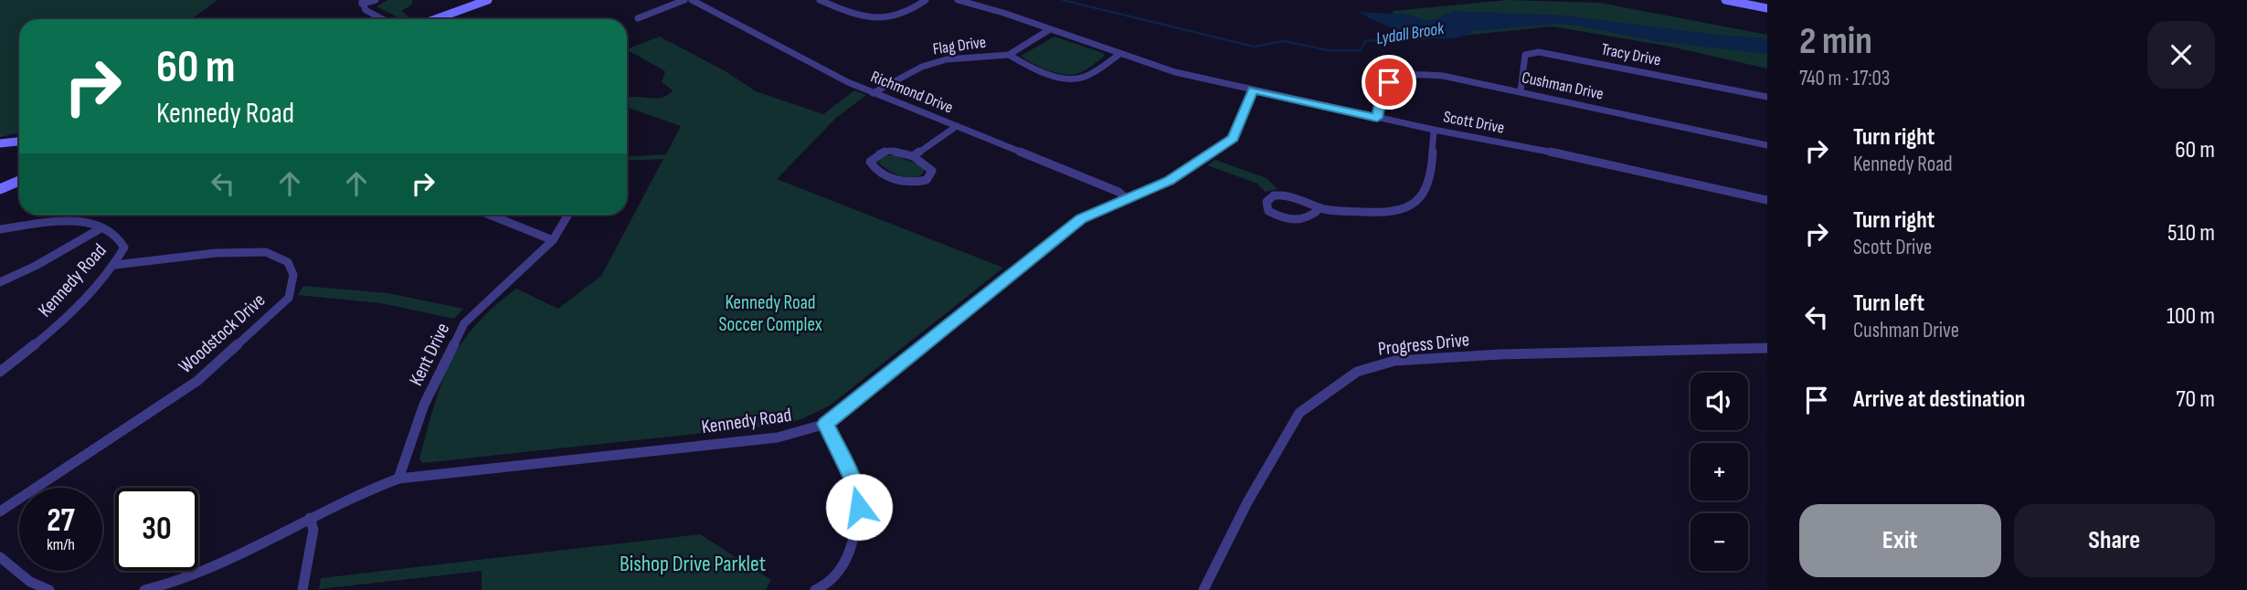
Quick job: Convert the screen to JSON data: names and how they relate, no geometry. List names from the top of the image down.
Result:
{
  "streets": {
    "street": [
      "Flag Drive",
      "Tracy Drive",
      "Cushman Drive",
      "Richmond Drive",
      "Scott Drive",
      "Kennedy Road",
      "Woodstock Drive",
      "Progress Drive",
      "Kent Drive"
    ]
  },
  "crossings": [
    ["Flag Drive", "Richmond Drive"],
    ["Flag Drive", "Scott Drive"],
    ["Tracy Drive", "Cushman Drive"],
    ["Cushman Drive", "Scott Drive"],
    ["Richmond Drive", "Kennedy Road"],
    ["Scott Drive", "Kennedy Road"],
    ["Kennedy Road", "Woodstock Drive"],
    ["Kennedy Road", "Kent Drive"]
  ],
  "water": ["Lydall Brook"],
  "parks": ["Kennedy Road Soccer Complex", "Bishop Drive Parklet"],
  "page": {
    "heading": ["2 min", "740 m · 17:03"],
    "turn": ["60 m", "Kennedy Road"],
    "list": [
      {
        "name": "Turn right",
        "note": "Kennedy Road",
        "value": "60 m"
      },
      {
        "name": "Turn right",
        "note": "Scott Drive",
        "value": "510 m"
      },
      {
        "name": "Turn left",
        "note": "Cushman Drive",
        "value": "100 m"
      },
      {
        "name": "Arrive at destination",
        "value": "70 m"
      }
    ],
    "map_buttons": ["+", "−"],
    "speed": "27 km/h",
    "limit": "30",
    "buttons": ["Exit", "Share"]
  }
}
